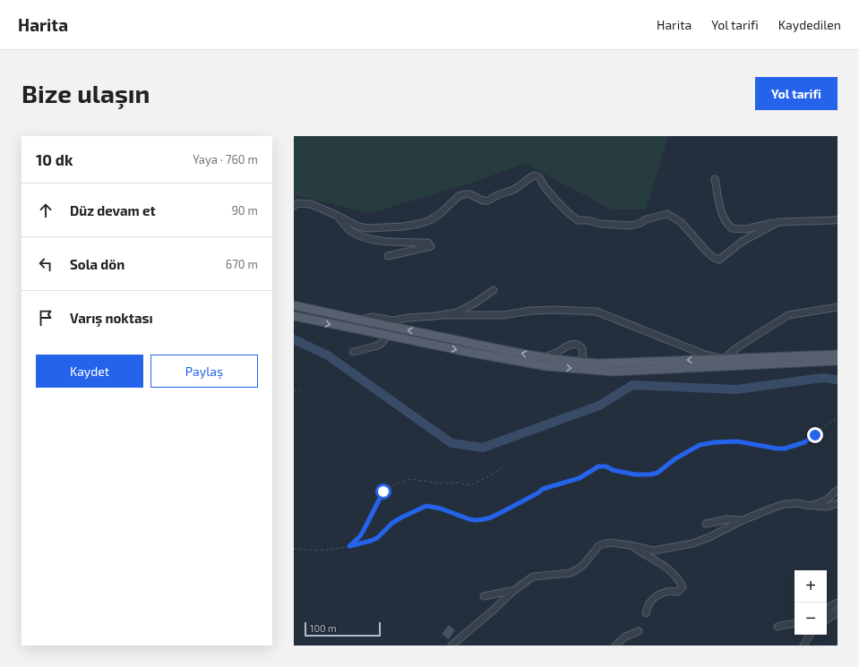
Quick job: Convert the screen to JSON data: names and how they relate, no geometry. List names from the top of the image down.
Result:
{
  "scale_bar": "100 m",
  "page": {
    "header": "Harita",
    "nav": ["Harita", "Yol tarifi", "Kaydedilen"],
    "buttons": [
      "Yol tarifi",
      ["Kaydet", "Paylaş"]
    ],
    "title": "Bize ulaşın",
    "heading": ["10 dk", "Yaya · 760 m"],
    "list": [
      ["Düz devam et", "90 m"],
      ["Sola dön", "670 m"],
      "Varış noktası"
    ],
    "map_buttons": ["+", "−"],
    "scale": "100 m"
  }
}
